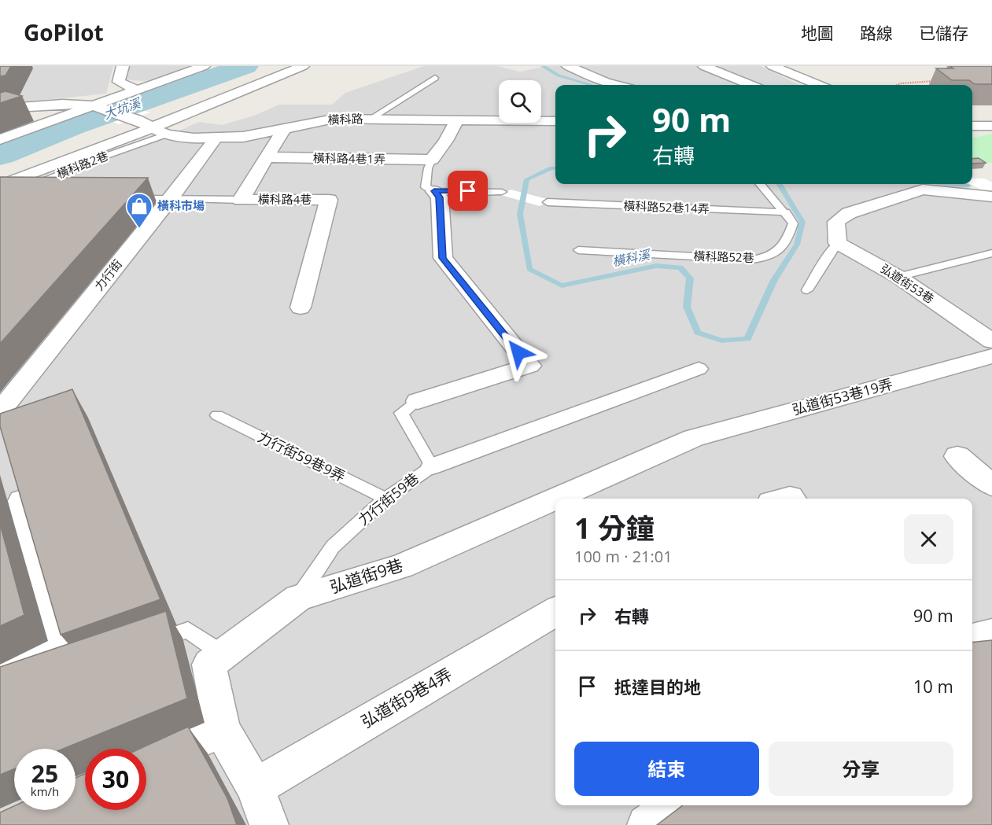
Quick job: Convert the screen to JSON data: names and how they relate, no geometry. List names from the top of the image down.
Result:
{
  "streets": {
    "street": [
      "橫科路",
      "橫科路4巷1弄",
      "橫科路4巷",
      "力行街",
      "弘道街53巷",
      "弘道街53巷19弄",
      "弘道街9巷",
      "弘道街9巷4弄"
    ],
    "lane": [
      "橫科路2巷",
      "橫科路52巷14弄",
      "橫科路52巷",
      "力行街59巷9弄",
      "力行街59巷"
    ]
  },
  "crossings": [
    ["橫科路", "橫科路2巷"],
    ["橫科路", "橫科路4巷"],
    ["橫科路", "力行街"],
    ["橫科路4巷1弄", "橫科路4巷"],
    ["橫科路52巷14弄", "橫科路52巷"],
    ["弘道街53巷19弄", "弘道街9巷"],
    ["力行街59巷9弄", "力行街59巷"],
    ["力行街59巷", "弘道街9巷"],
    ["弘道街9巷", "弘道街9巷4弄"]
  ],
  "water": ["大坑溪", "橫科溪"],
  "places": {
    "shop": ["橫科市場"]
  },
  "page": {
    "header": "GoPilot",
    "nav": ["地圖", "路線", "已儲存"],
    "turn": ["90 m", "右轉"],
    "heading": ["1 分鐘", "100 m · 21:01"],
    "list": [
      {
        "name": "右轉",
        "value": "90 m"
      },
      {
        "name": "抵達目的地",
        "value": "10 m"
      }
    ],
    "buttons": ["結束", "分享"],
    "speed": "25 km/h",
    "limit": "30"
  }
}
